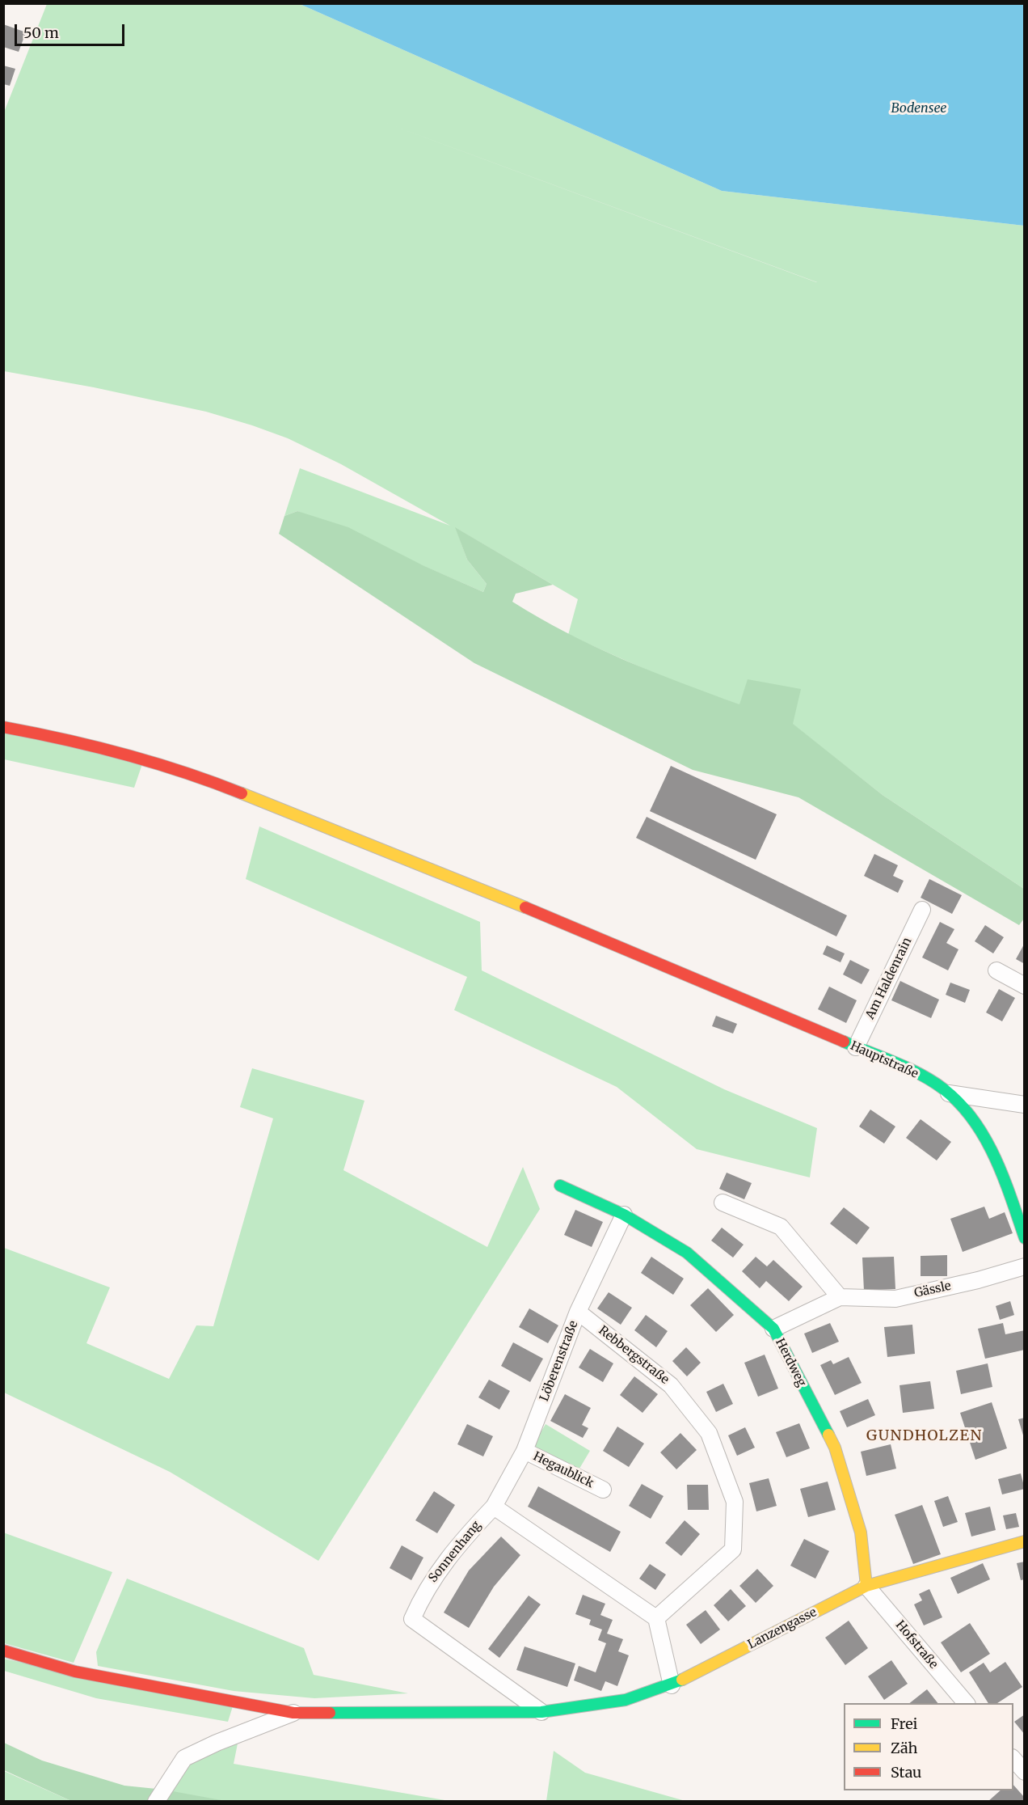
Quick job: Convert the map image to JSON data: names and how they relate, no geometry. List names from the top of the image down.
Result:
{
  "streets": {
    "street": [
      "Am Haldenrain",
      "Hauptstraße",
      "Gässle",
      "Rebbergstraße",
      "Löberenstraße",
      "Herdweg",
      "Hegaublick",
      "Sonnenhang",
      "Lanzengasse",
      "Hofstraße"
    ]
  },
  "crossings": [
    ["Am Haldenrain", "Hauptstraße"],
    ["Gässle", "Herdweg"],
    ["Rebbergstraße", "Löberenstraße"],
    ["Löberenstraße", "Herdweg"],
    ["Löberenstraße", "Hegaublick"],
    ["Löberenstraße", "Sonnenhang"],
    ["Herdweg", "Lanzengasse"],
    ["Herdweg", "Hofstraße"],
    ["Sonnenhang", "Lanzengasse"],
    ["Lanzengasse", "Hofstraße"]
  ],
  "districts": ["GUNDHOLZEN"],
  "water": ["Bodensee"],
  "legend": ["Frei", "Zäh", "Stau"],
  "scale_bar": "50 m"
}
